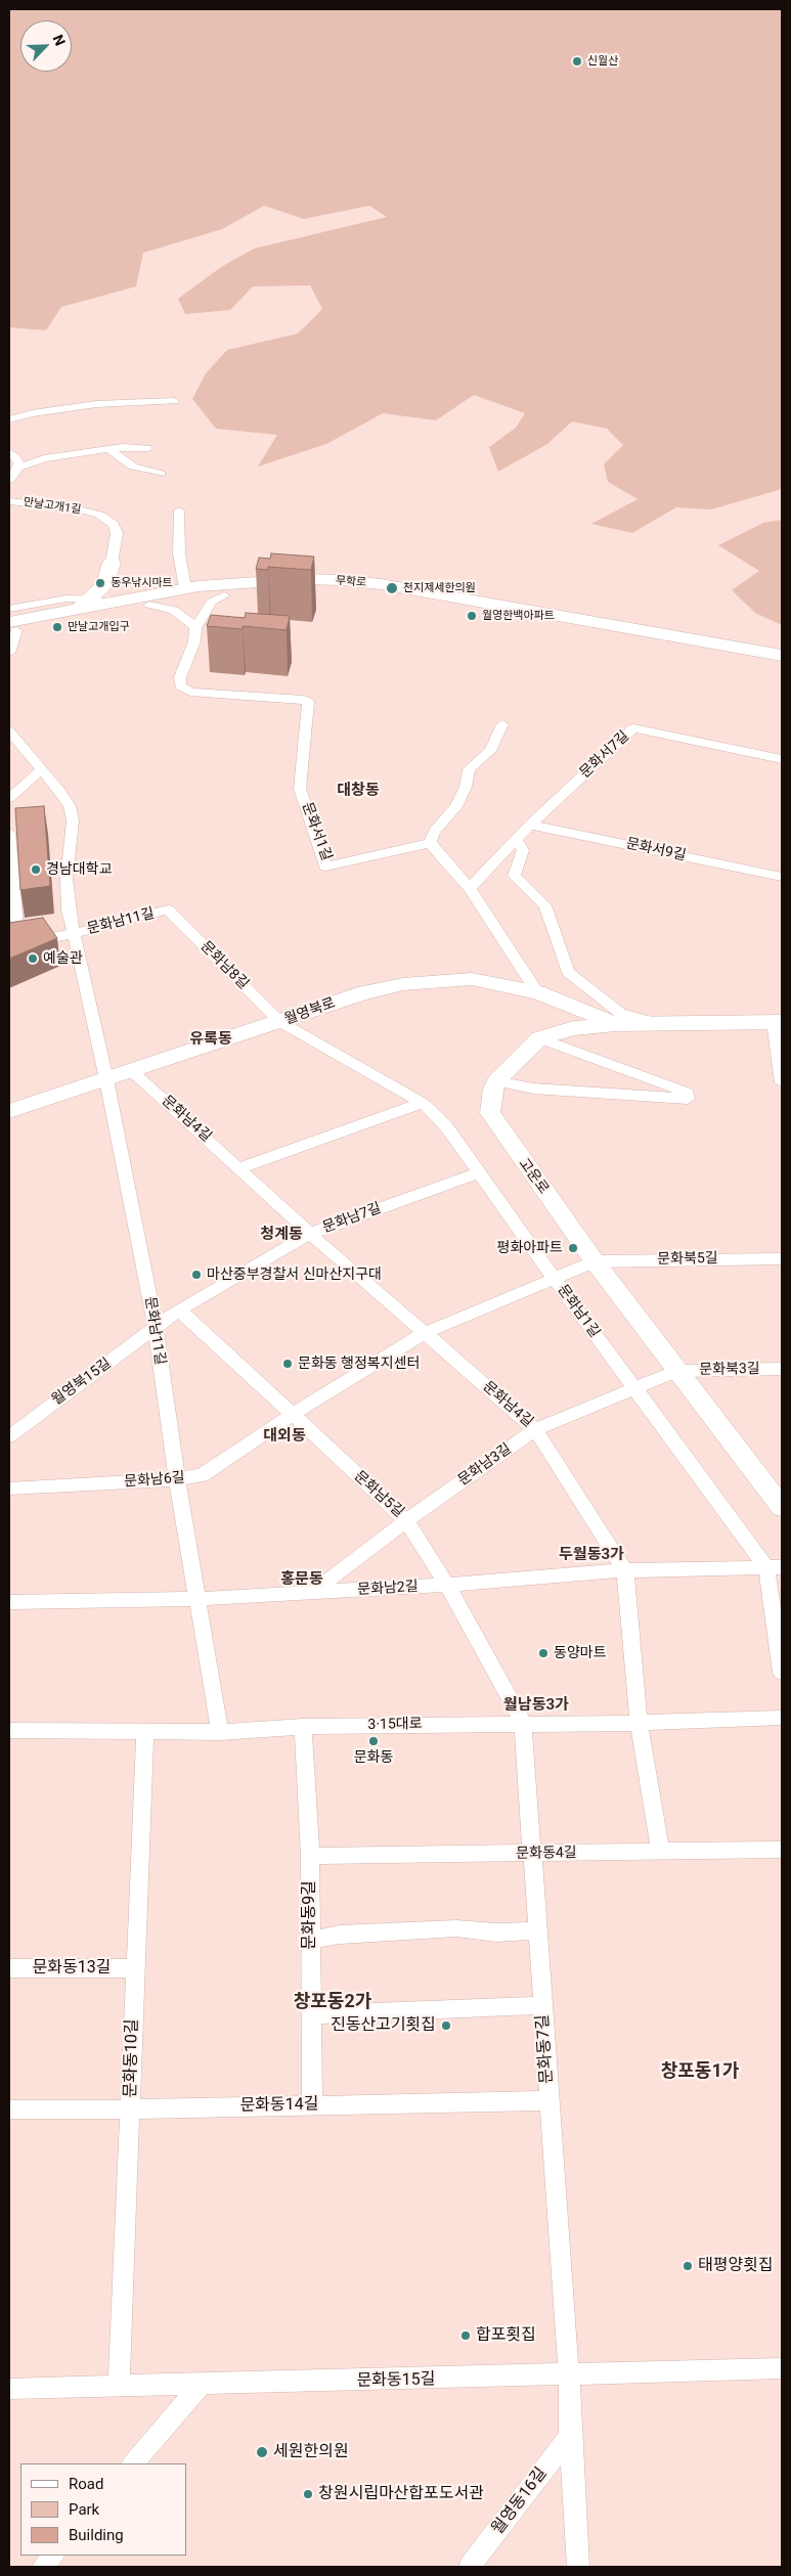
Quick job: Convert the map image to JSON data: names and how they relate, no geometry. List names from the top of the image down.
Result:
{
  "streets": {
    "main road": ["무학로", "월영북로", "고운로"],
    "street": [
      "만날고개1길",
      "문화서7길",
      "문화서1길",
      "문화서9길",
      "문화남11길",
      "문화남8길",
      "문화남4길",
      "문화남7길",
      "문화북5길",
      "문화남1길",
      "문화북3길",
      "월영북15길",
      "문화남3길",
      "문화남6길",
      "문화남5길",
      "문화남2길",
      "3·15대로",
      "문화동4길",
      "문화동9길",
      "문화동13길",
      "문화동7길",
      "문화동10길",
      "문화동14길",
      "문화동15길",
      "월영동16길"
    ]
  },
  "crossings": [
    ["무학로", "문화서1길"],
    ["문화서7길", "문화서9길"],
    ["문화남11길", "문화남8길"],
    ["문화남11길", "월영북로"],
    ["문화남11길", "문화남7길"],
    ["문화남11길", "월영북15길"],
    ["문화남11길", "문화남6길"],
    ["문화남11길", "문화남2길"],
    ["문화남11길", "3·15대로"],
    ["문화남8길", "월영북로"],
    ["문화남8길", "문화남1길"],
    ["월영북로", "문화남4길"],
    ["월영북로", "문화남1길"],
    ["문화남4길", "문화남7길"],
    ["문화남4길", "문화남3길"],
    ["문화남4길", "문화남6길"],
    ["문화남4길", "문화남2길"],
    ["문화남4길", "3·15대로"],
    ["문화남4길", "문화동4길"],
    ["고운로", "문화북5길"],
    ["고운로", "문화북3길"],
    ["고운로", "문화남3길"],
    ["고운로", "문화남6길"],
    ["문화남7길", "문화남1길"],
    ["문화남7길", "월영북15길"],
    ["문화남7길", "문화남5길"],
    ["문화북5길", "문화남6길"],
    ["문화남1길", "문화남3길"],
    ["문화남1길", "문화남6길"],
    ["문화남1길", "문화남2길"],
    ["문화북3길", "문화남3길"],
    ["문화남3길", "문화남5길"],
    ["문화남3길", "문화남2길"],
    ["문화남6길", "문화남5길"],
    ["문화남5길", "문화남2길"],
    ["문화남5길", "3·15대로"],
    ["문화남5길", "문화동7길"],
    ["3·15대로", "문화동9길"],
    ["3·15대로", "문화동7길"],
    ["3·15대로", "문화동10길"],
    ["문화동4길", "문화동9길"],
    ["문화동4길", "문화동7길"],
    ["문화동9길", "문화동14길"],
    ["문화동13길", "문화동10길"],
    ["문화동7길", "문화동14길"],
    ["문화동7길", "문화동15길"],
    ["문화동7길", "월영동16길"],
    ["문화동10길", "문화동14길"],
    ["문화동10길", "문화동15길"],
    ["문화동15길", "월영동16길"]
  ],
  "districts": [
    "대창동",
    "유록동",
    "청계동",
    "대외동",
    "두월동3가",
    "홍문동",
    "월남동3가",
    "창포동2가",
    "창포동1가"
  ],
  "places": [
    "신월산",
    "동우낚시마트",
    "천지제세한의원",
    "월영한백아파트",
    "만날고개입구",
    "경남대학교",
    "예술관",
    "평화아파트",
    "마산중부경찰서 신마산지구대",
    "문화동 행정복지센터",
    "동양마트",
    "문화동",
    "진동산고기횟집",
    "태평양횟집",
    "합포횟집",
    "세원한의원",
    "창원시립마산합포도서관"
  ],
  "legend": ["Road", "Park", "Building"],
  "north": "top right"
}
